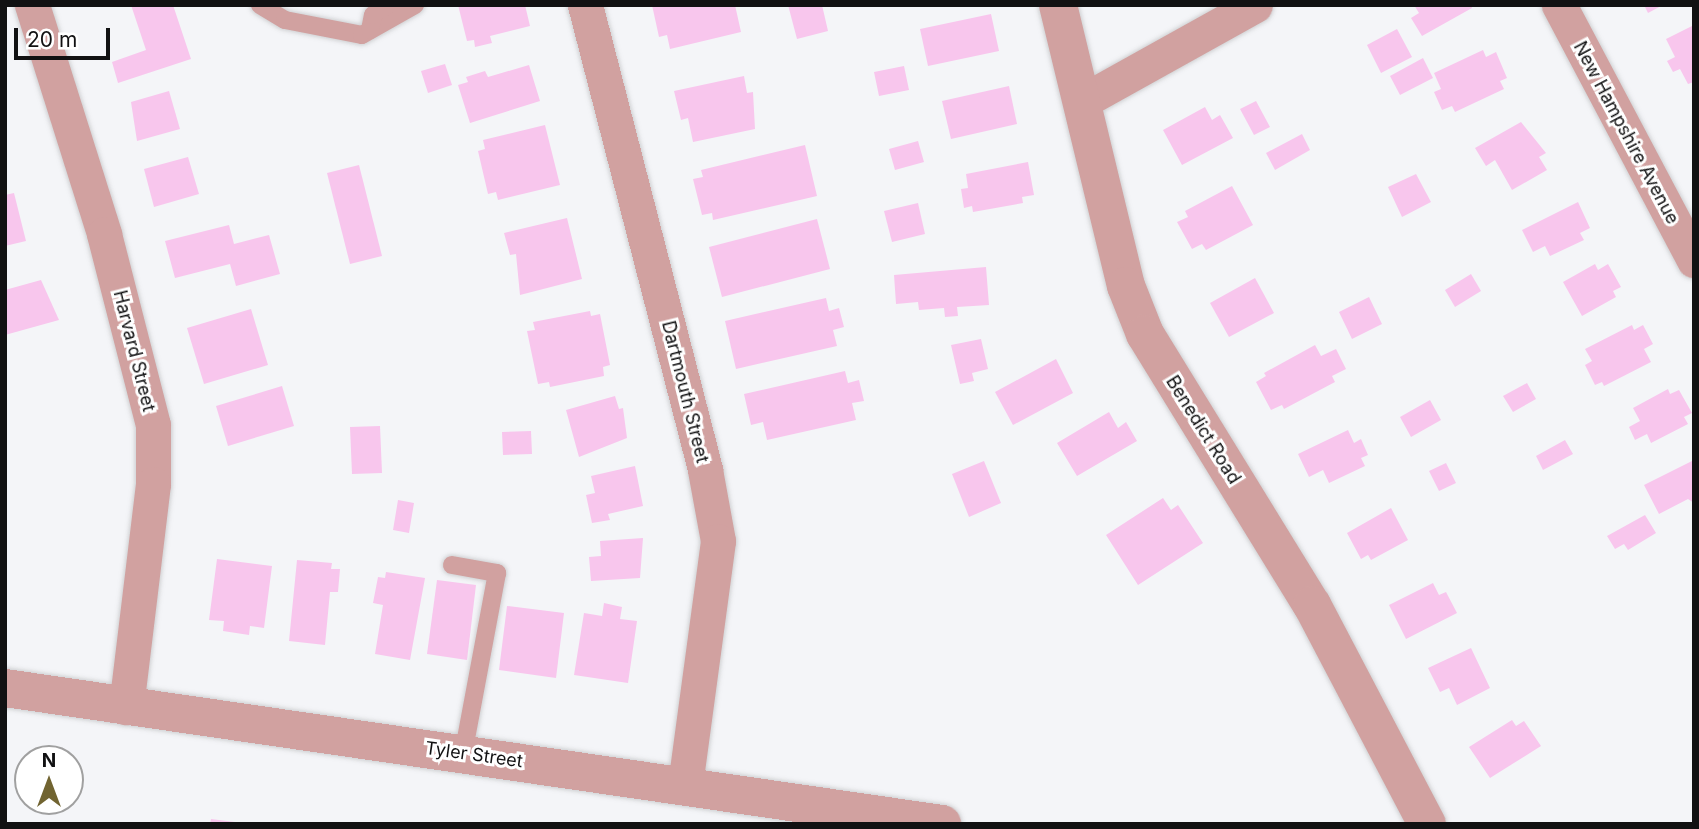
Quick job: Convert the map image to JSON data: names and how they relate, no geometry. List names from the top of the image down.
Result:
{
  "streets": {
    "street": [
      "New Hampshire Avenue",
      "Harvard Street",
      "Dartmouth Street",
      "Benedict Road",
      "Tyler Street"
    ]
  },
  "crossings": [
    ["Harvard Street", "Tyler Street"],
    ["Dartmouth Street", "Tyler Street"]
  ],
  "scale_bar": "20 m",
  "north": "top"
}
